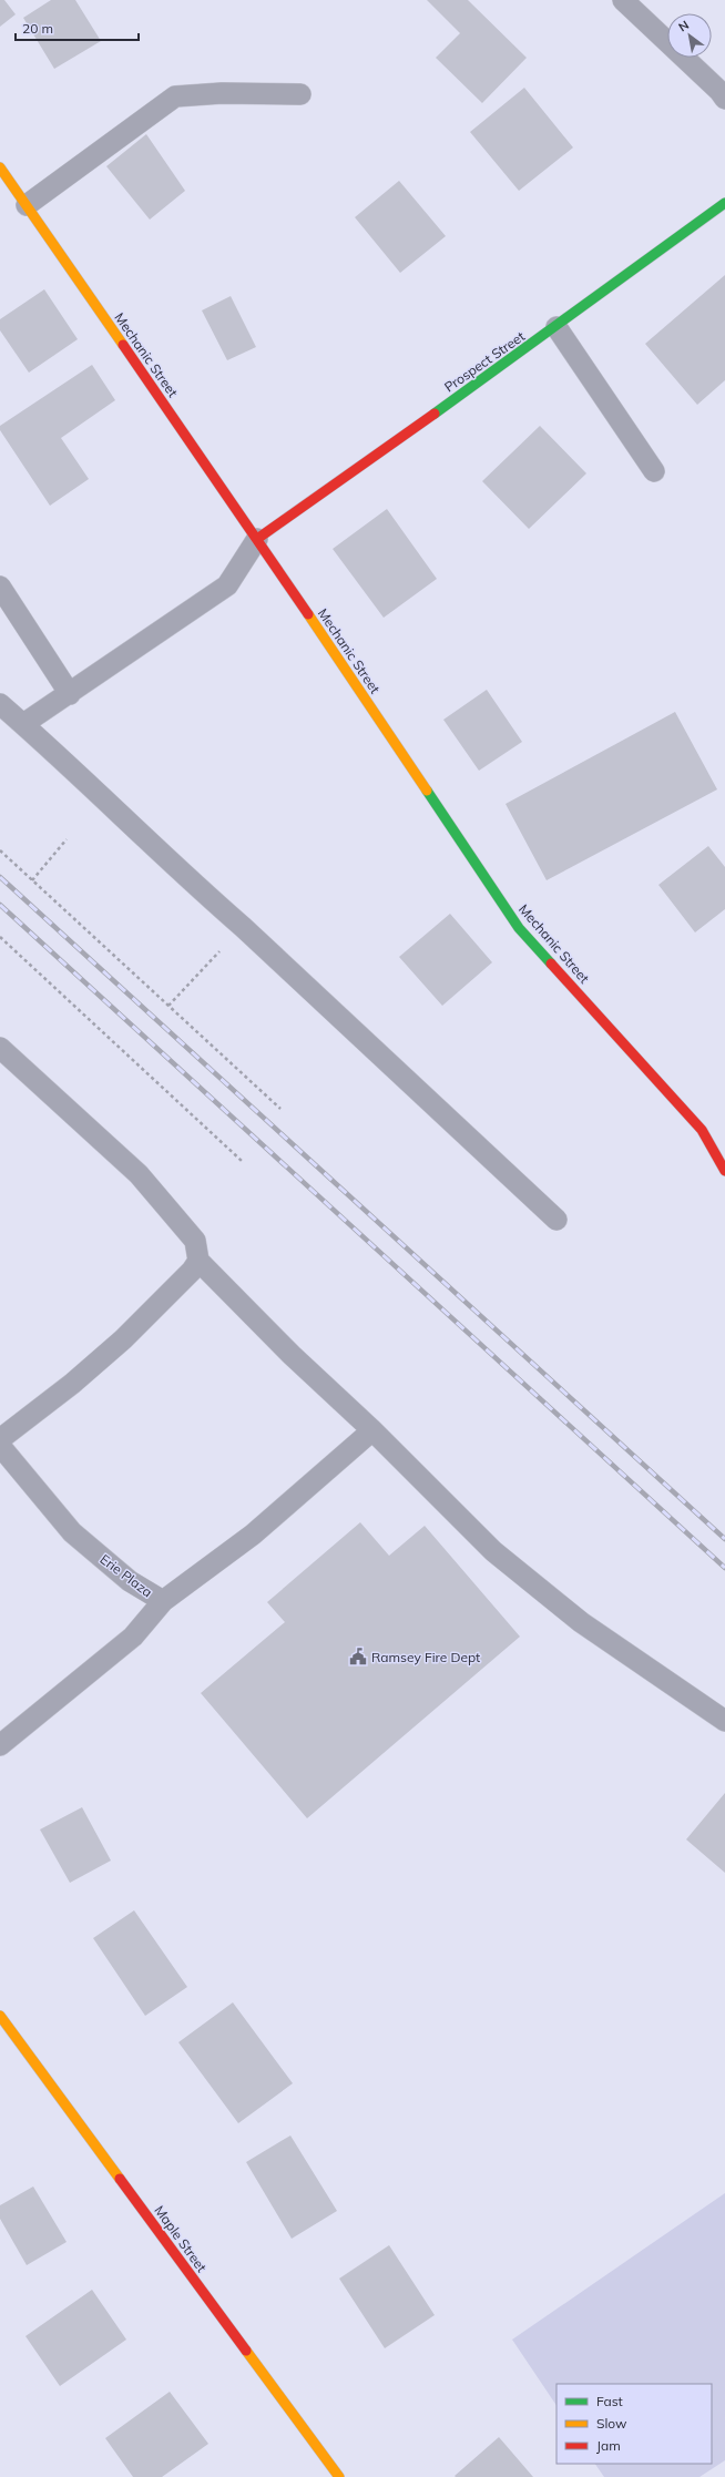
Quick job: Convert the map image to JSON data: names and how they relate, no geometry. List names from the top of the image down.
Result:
{
  "streets": {
    "street": ["Mechanic Street", "Prospect Street", "Maple Street"],
    "lane": ["Erie Plaza"]
  },
  "crossings": [
    ["Mechanic Street", "Prospect Street"]
  ],
  "places": {
    "public building": ["Ramsey Fire Dept"]
  },
  "legend": ["Fast", "Slow", "Jam"],
  "scale_bar": "20 m",
  "north": "top left"
}
